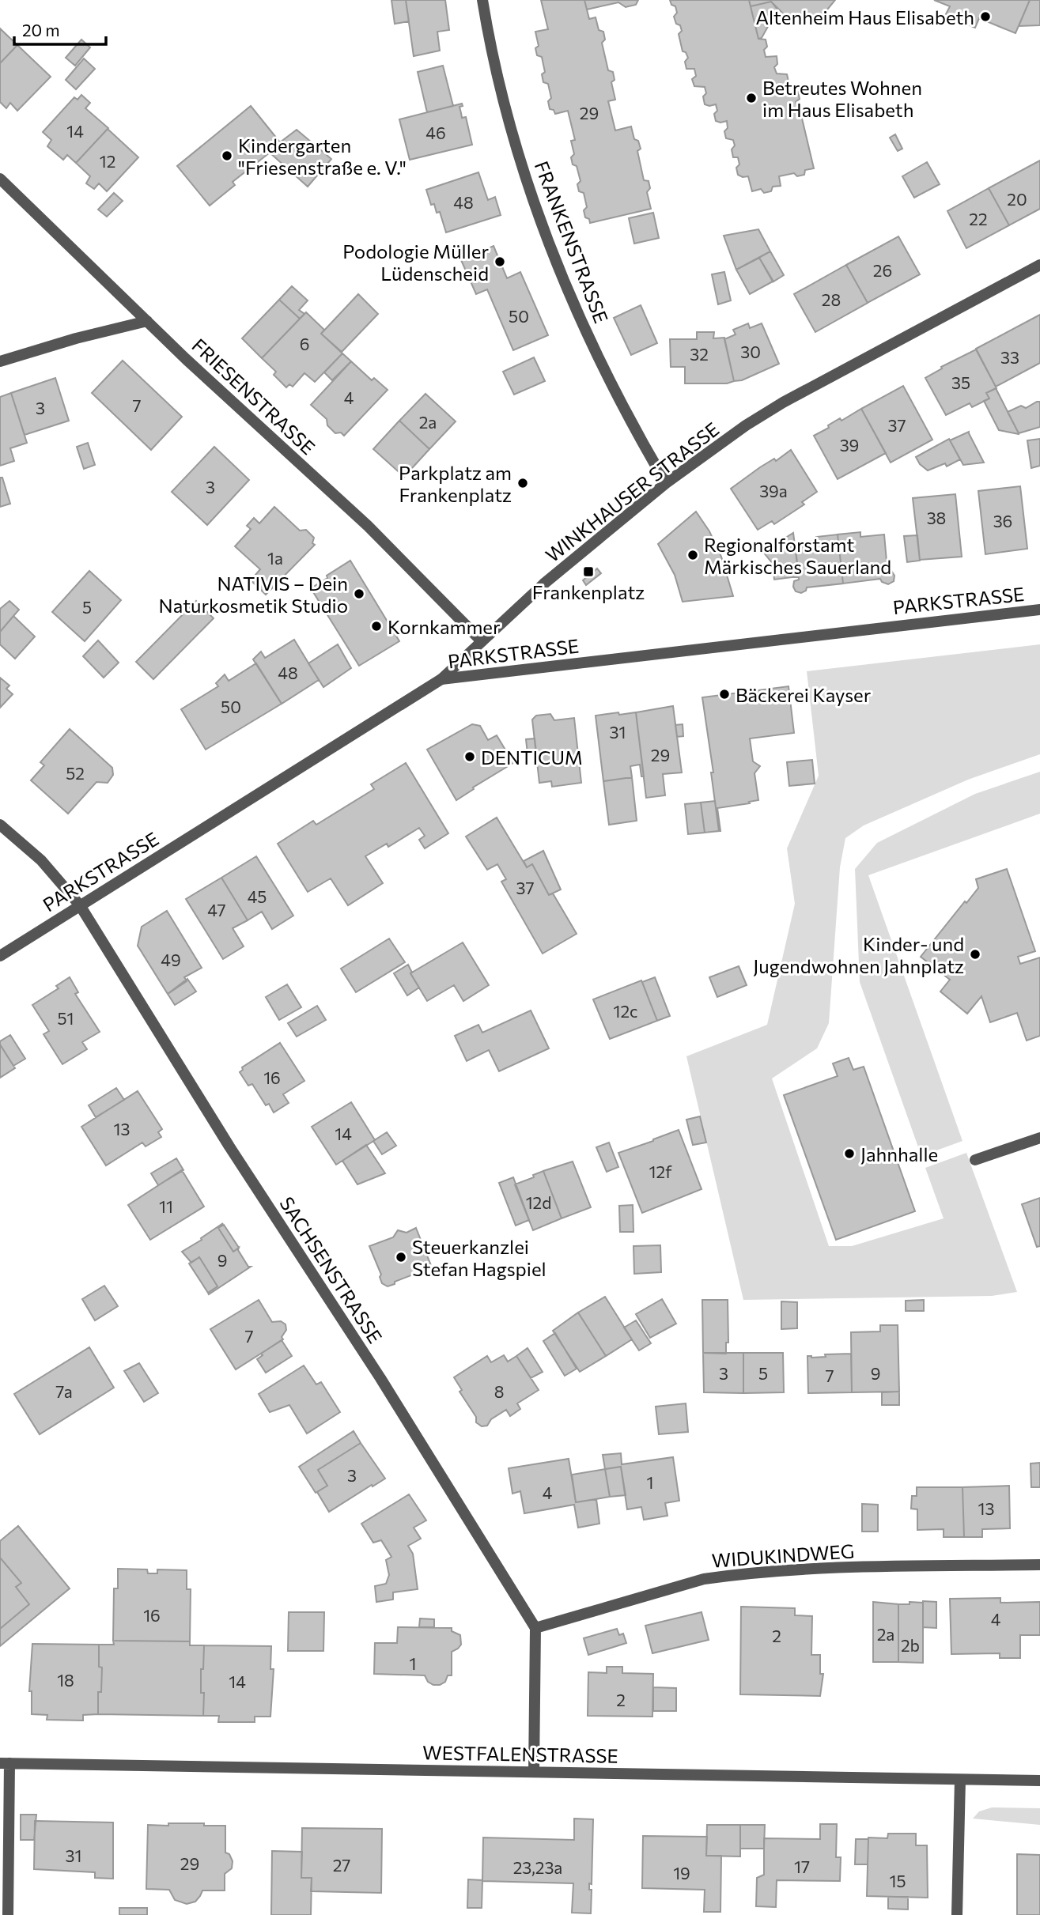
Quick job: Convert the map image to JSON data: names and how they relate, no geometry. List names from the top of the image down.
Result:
{
  "streets": {
    "street": [
      "FRANKENSTRASSE",
      "FRIESENSTRASSE",
      "WINKHAUSER STRASSE",
      "PARKSTRASSE",
      "SACHSENSTRASSE",
      "WIDUKINDWEG",
      "WESTFALENSTRASSE"
    ]
  },
  "crossings": [
    ["FRANKENSTRASSE", "WINKHAUSER STRASSE"],
    ["FRIESENSTRASSE", "WINKHAUSER STRASSE"],
    ["WINKHAUSER STRASSE", "PARKSTRASSE"],
    ["PARKSTRASSE", "SACHSENSTRASSE"],
    ["SACHSENSTRASSE", "WIDUKINDWEG"]
  ],
  "places": {
    "other": [
      "Altenheim Haus Elisabeth",
      "Betreutes Wohnen im Haus Elisabeth",
      "Kindergarten \"Friesenstraße e. V.\"",
      "Podologie Müller Lüdenscheid",
      "Parkplatz am Frankenplatz",
      "Regionalforstamt Märkisches Sauerland",
      "NATIVIS – Dein Naturkosmetik Studio",
      "Kornkammer",
      "Bäckerei Kayser",
      "DENTICUM",
      "Kinder- und Jugendwohnen Jahnplatz",
      "Jahnhalle",
      "Steuerkanzlei Stefan Hagspiel"
    ],
    "transit": ["Frankenplatz"]
  },
  "house_numbers": [
    "29",
    "14",
    "46",
    "12",
    "20",
    "48",
    "22",
    "26",
    "28",
    "50",
    "6",
    "30",
    "32",
    "33",
    "35",
    "4",
    "7",
    "3",
    "2a",
    "37",
    "39",
    "3",
    "39a",
    "38",
    "36",
    "1a",
    "5",
    "48",
    "50",
    "31",
    "29",
    "52",
    "37",
    "45",
    "47",
    "49",
    "12c",
    "51",
    "16",
    "13",
    "14",
    "12f",
    "12d",
    "11",
    "9",
    "7",
    "3",
    "5",
    "9",
    "7",
    "7a",
    "8",
    "3",
    "1",
    "4",
    "13",
    "16",
    "4",
    "2a",
    "2",
    "2b",
    "1",
    "18",
    "14",
    "2",
    "31",
    "29",
    "27",
    "17",
    "23,23a",
    "19",
    "15"
  ],
  "scale_bar": "20 m"
}
